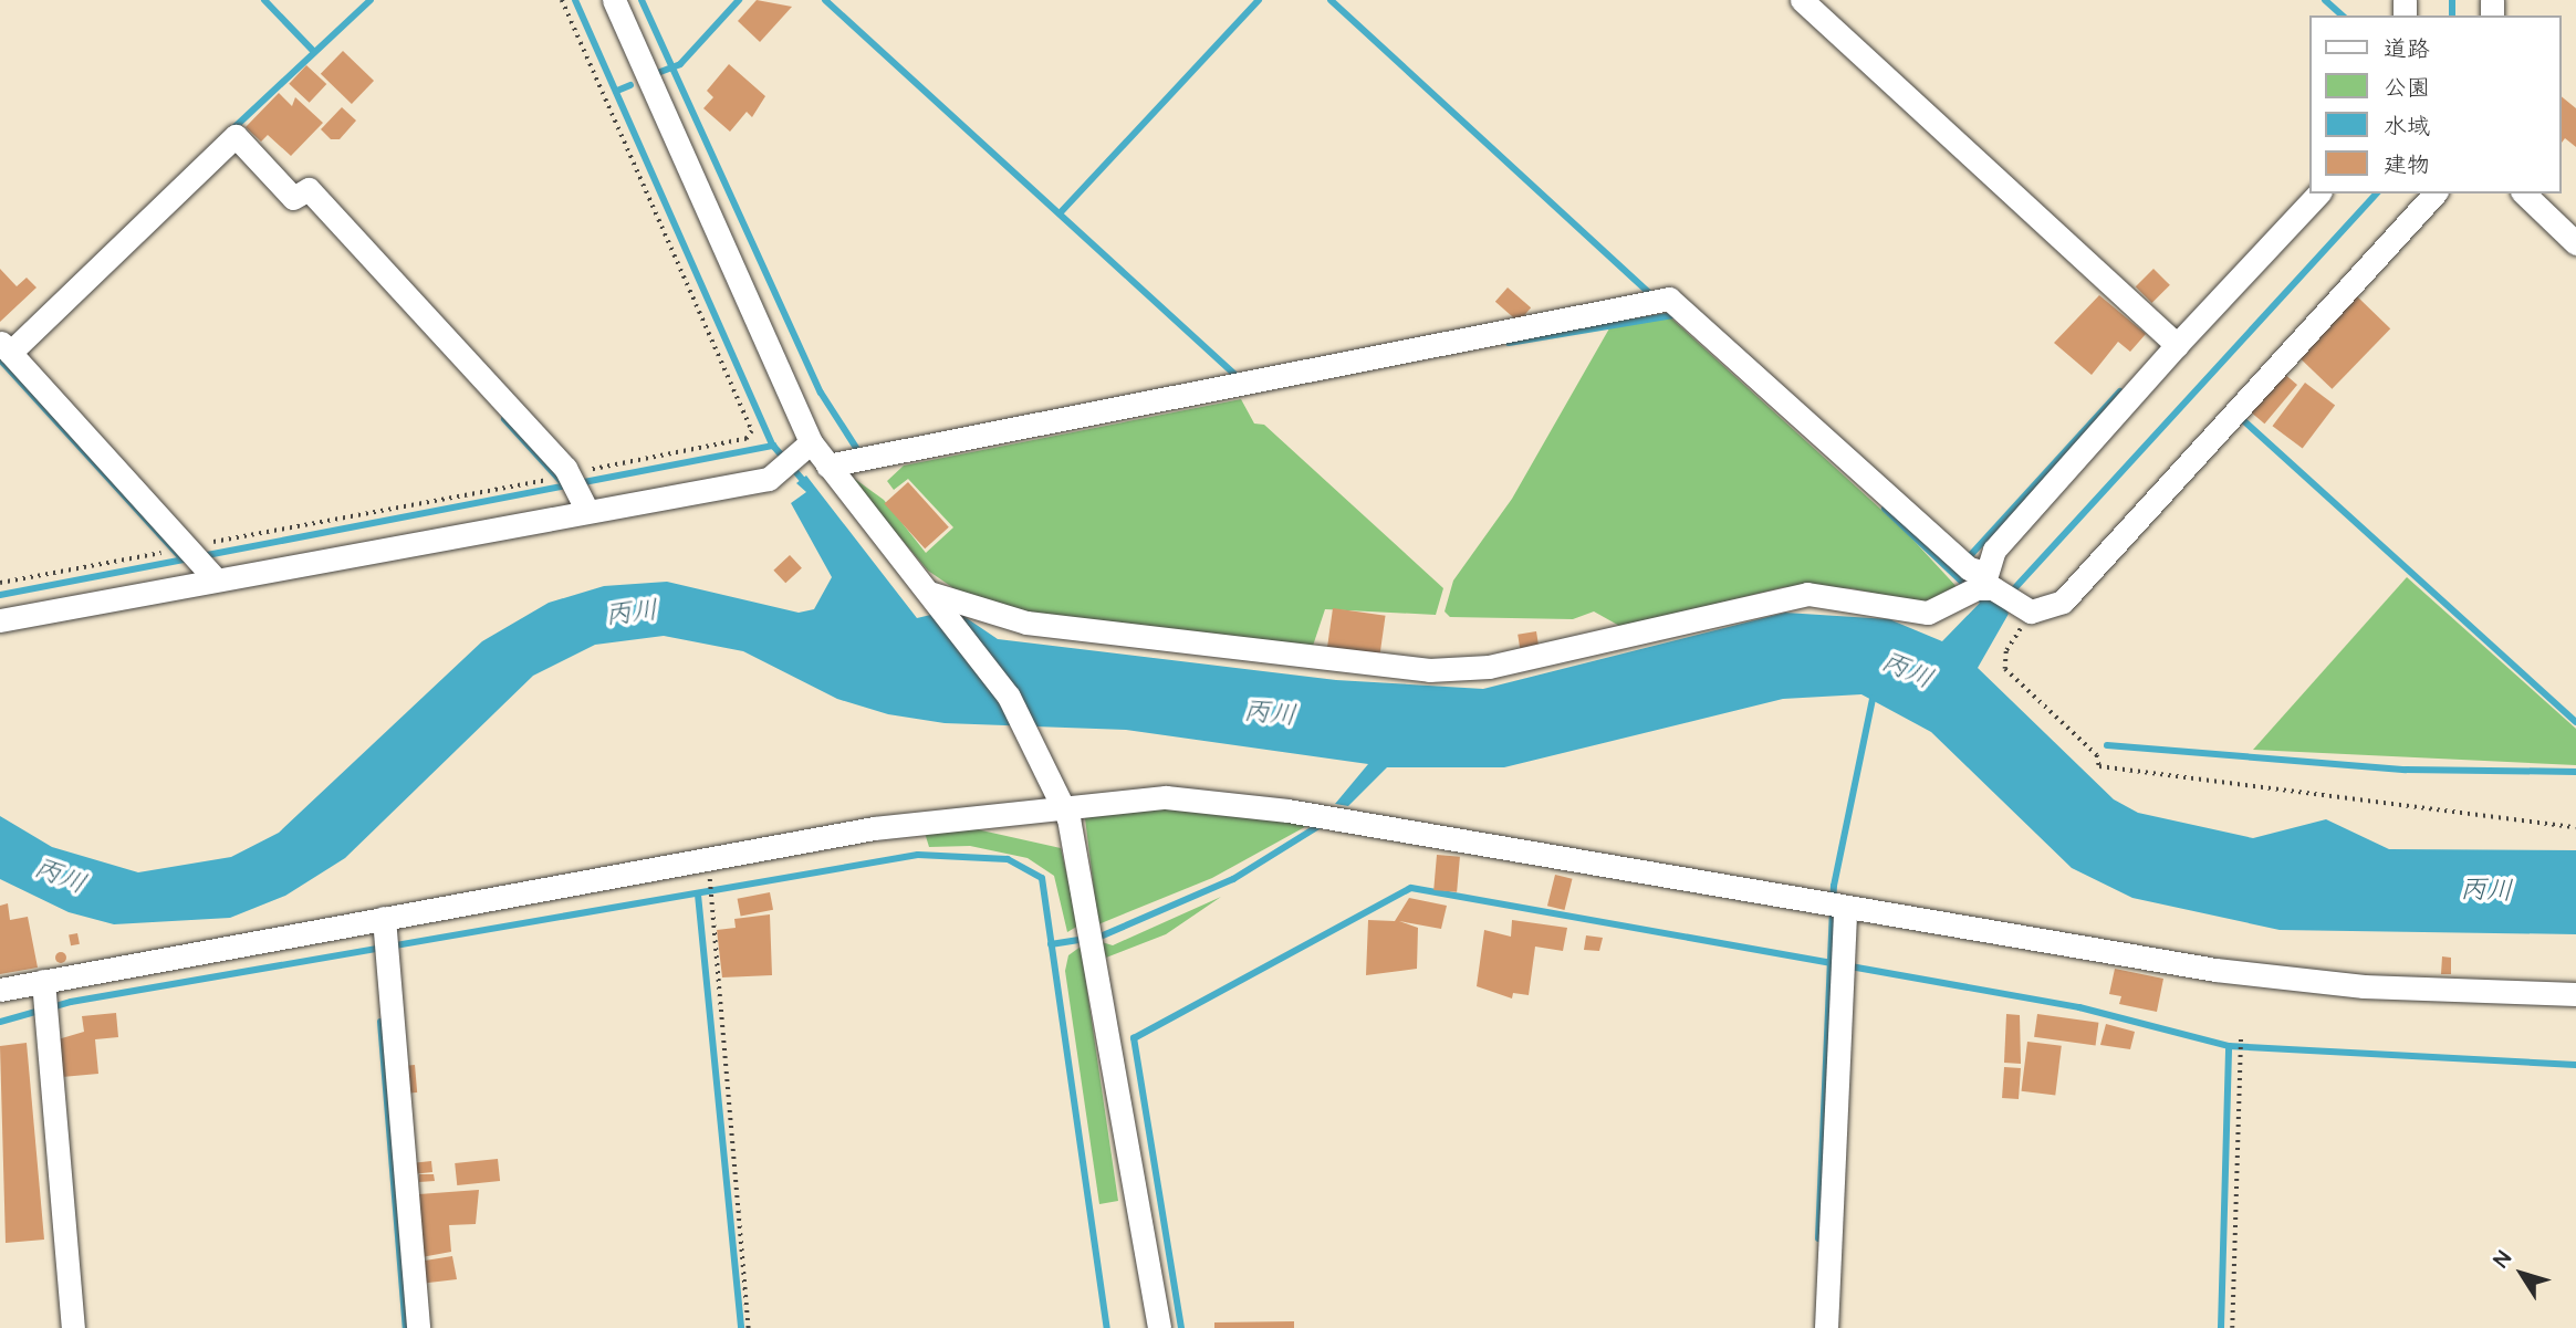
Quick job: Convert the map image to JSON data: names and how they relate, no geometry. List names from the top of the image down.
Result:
{
  "water": ["丙川"],
  "legend": [
    "道路",
    "公園",
    "水域",
    "建物"
  ],
  "north": "top left"
}
